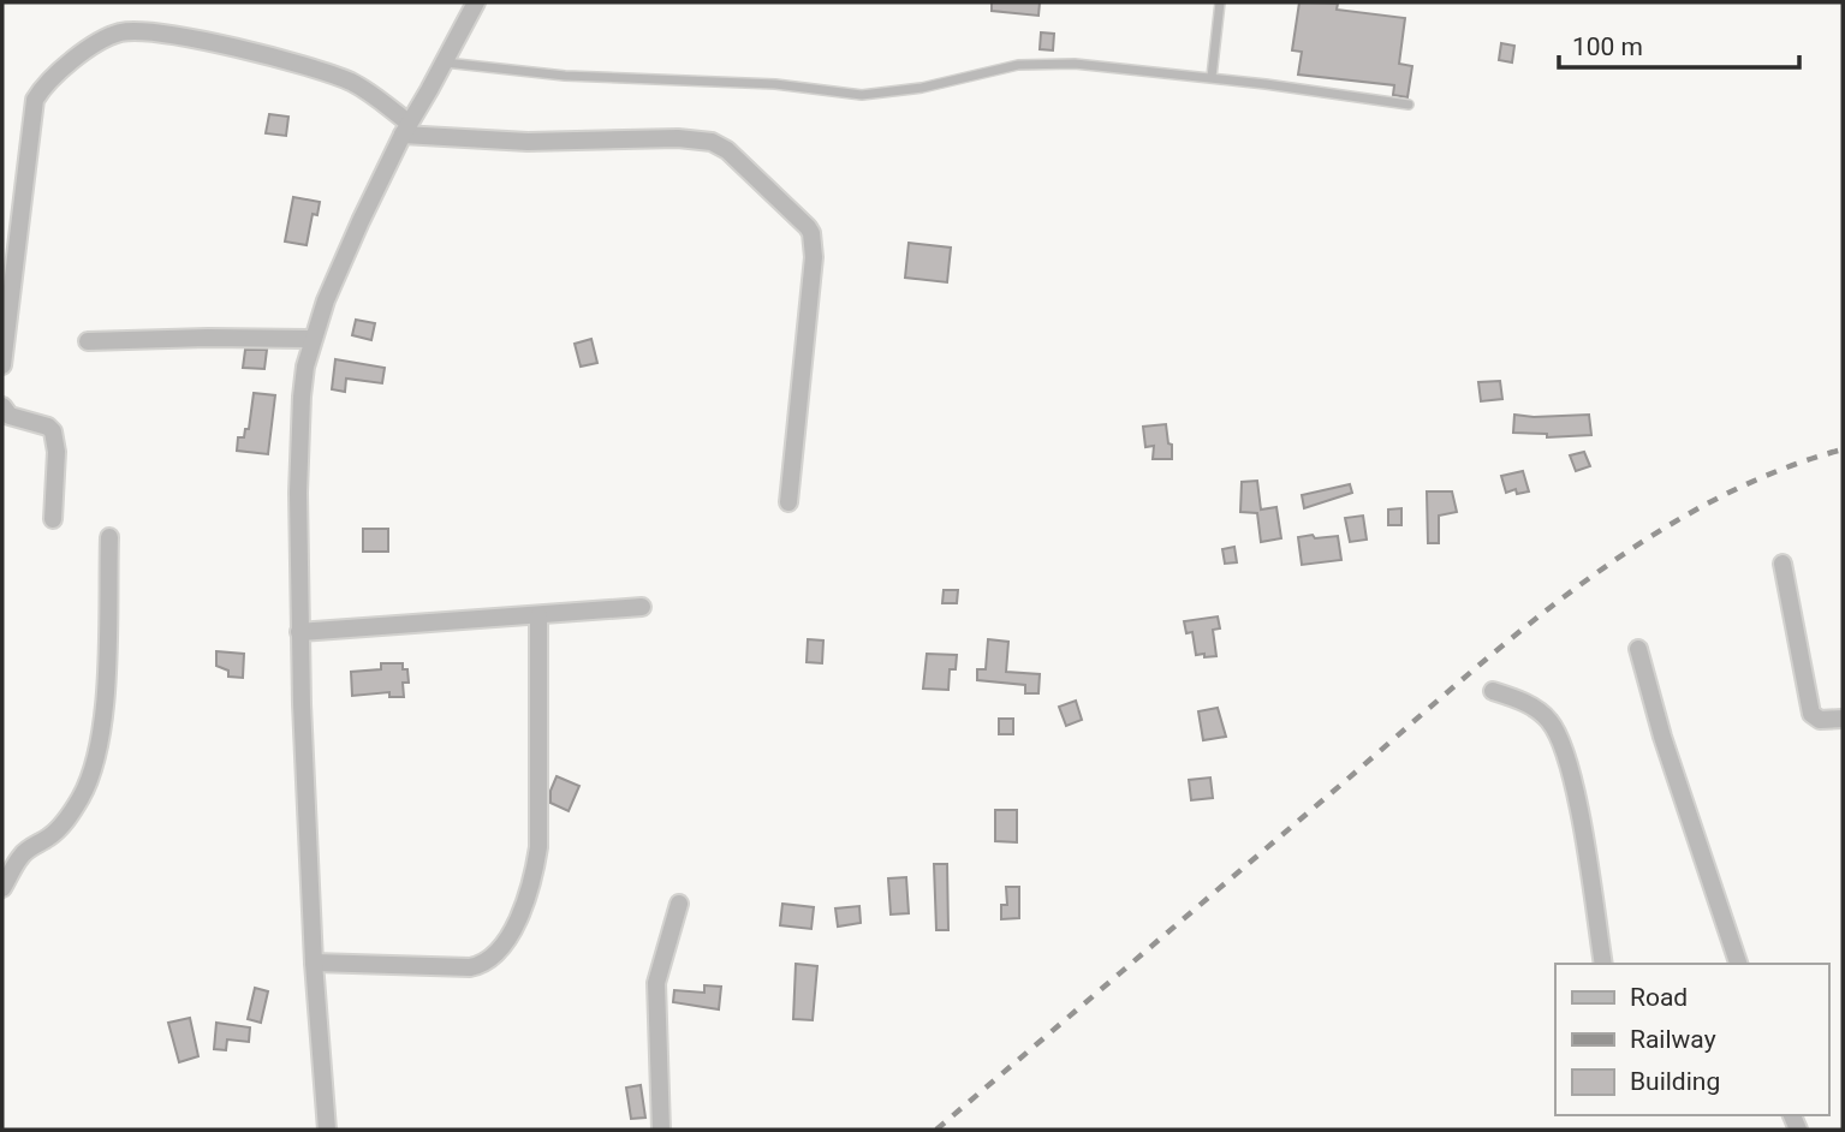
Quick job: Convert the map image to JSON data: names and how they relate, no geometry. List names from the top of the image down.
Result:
{
  "legend": ["Road", "Railway", "Building"],
  "scale_bar": "100 m"
}
